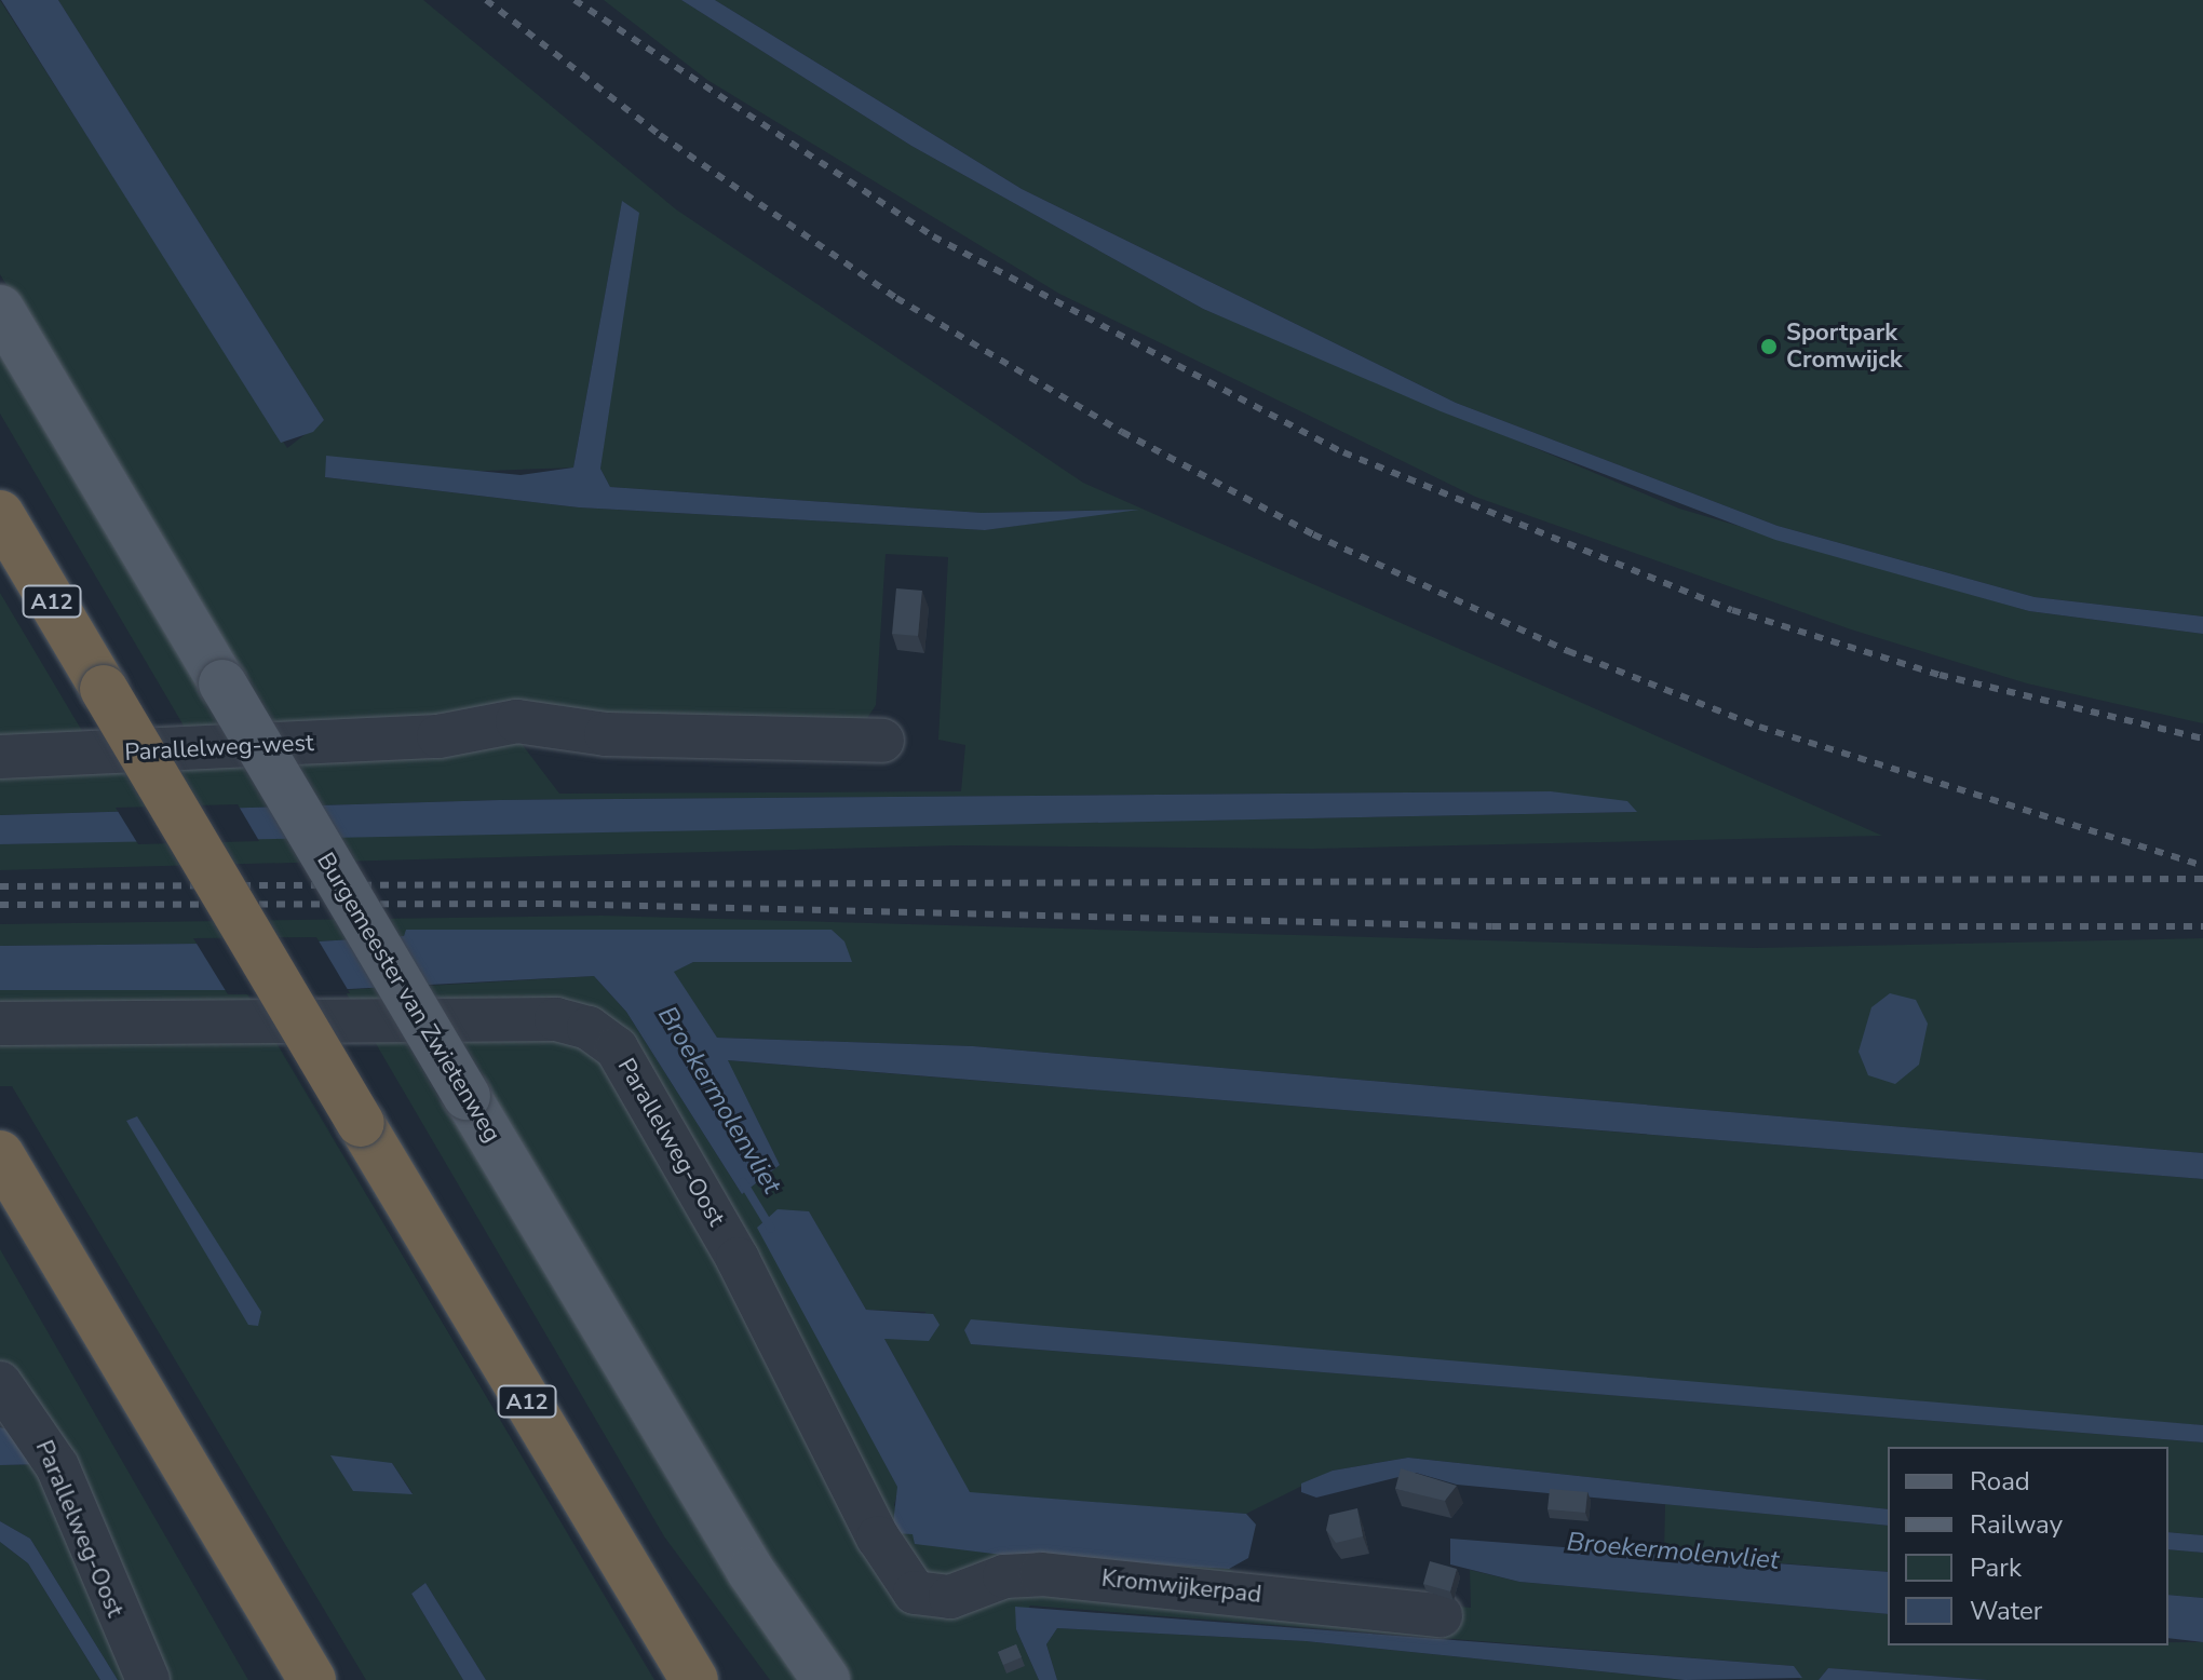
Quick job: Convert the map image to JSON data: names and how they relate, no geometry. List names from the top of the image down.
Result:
{
  "streets": {
    "highway": ["A12"],
    "main road": ["Burgemeester van Zwietenweg"],
    "street": ["Parallelweg-west", "Parallelweg-Oost", "Kromwijkerpad"]
  },
  "crossings": [
    ["Parallelweg-Oost", "Kromwijkerpad"]
  ],
  "water": ["Broekermolenvliet"],
  "places": ["Sportpark Cromwijck"],
  "legend": [
    "Road",
    "Railway",
    "Park",
    "Water"
  ]
}
